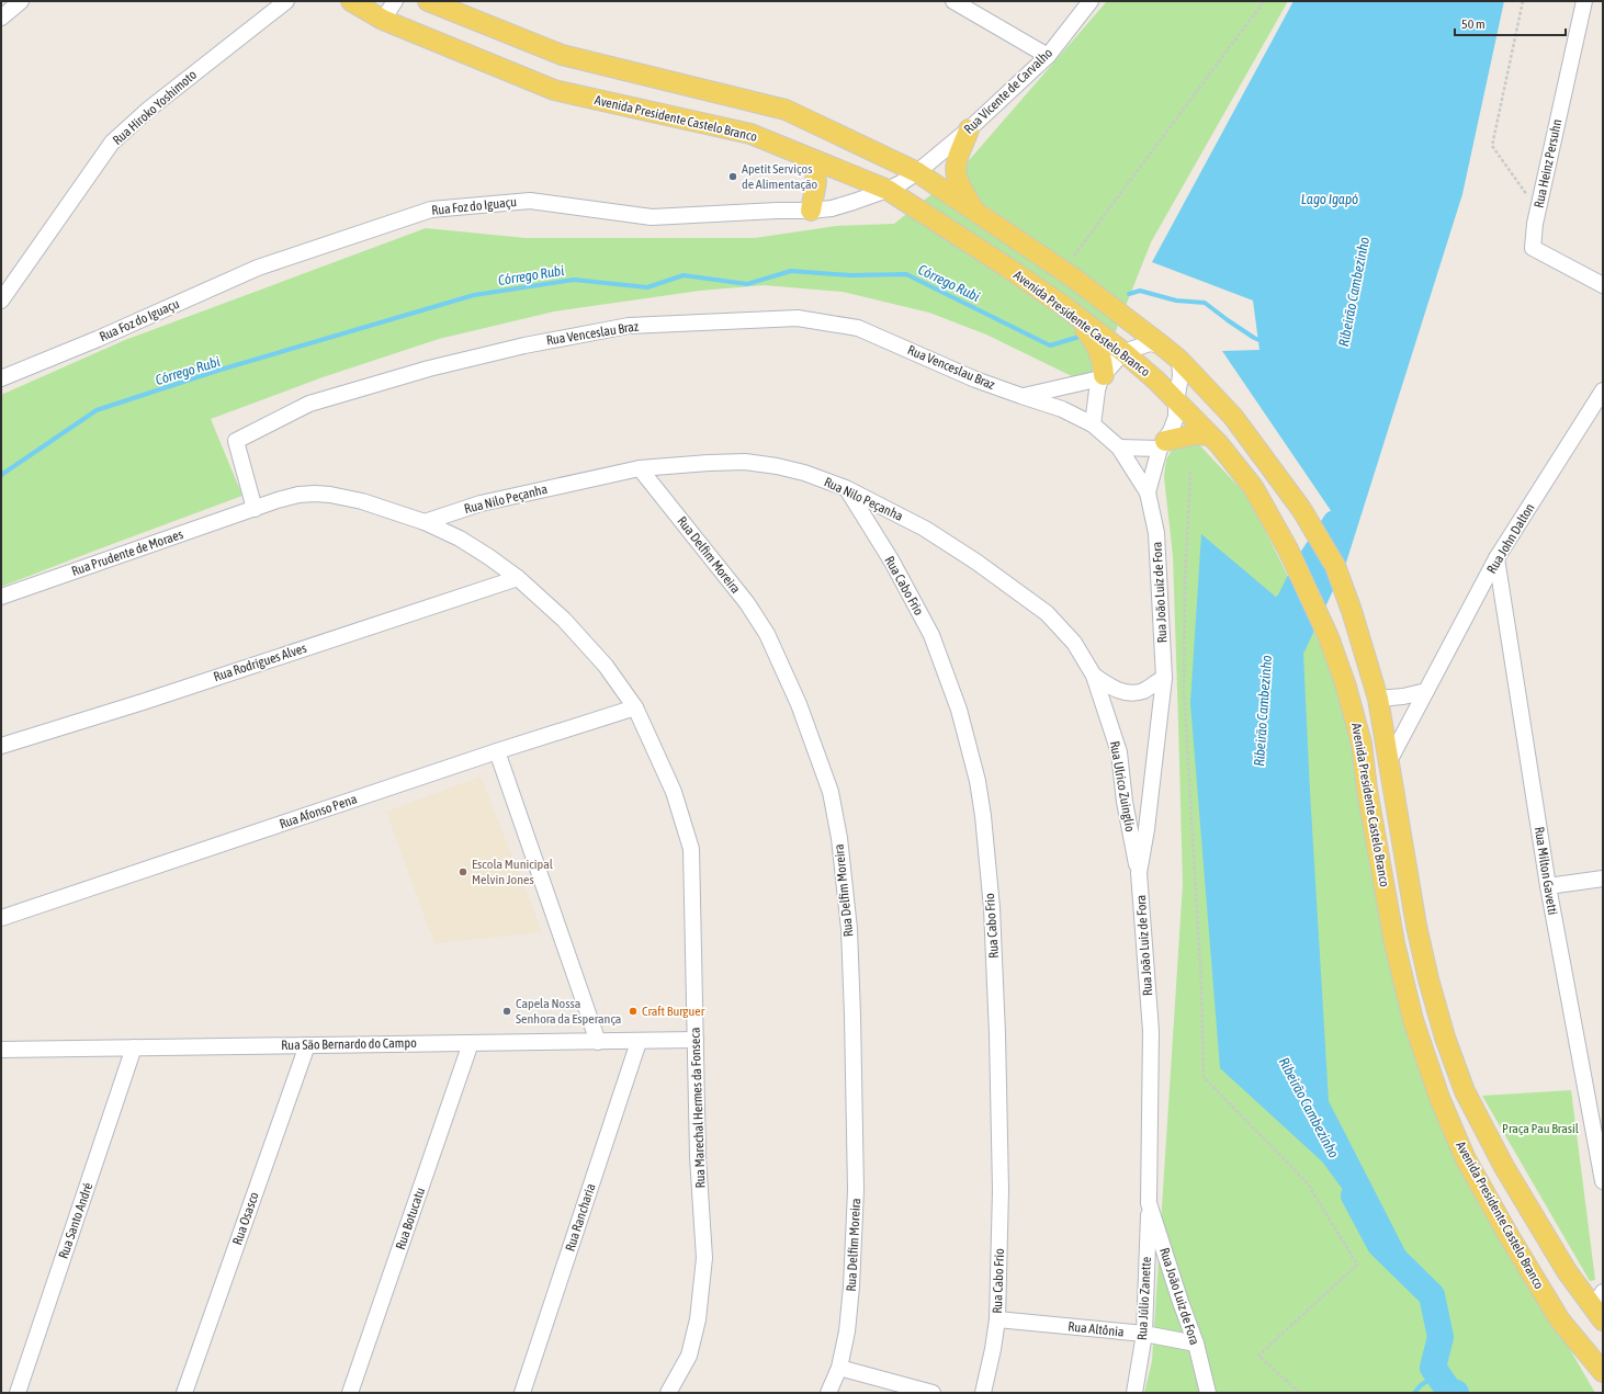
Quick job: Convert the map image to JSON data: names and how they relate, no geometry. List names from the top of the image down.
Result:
{
  "streets": {
    "main road": ["Avenida Presidente Castelo Branco"],
    "street": [
      "Rua Vicente de Carvalho",
      "Rua Hiroko Yoshimoto",
      "Rua Heinz Persuhn",
      "Rua Foz do Iguaçu",
      "Rua Venceslau Braz",
      "Rua Nilo Peçanha",
      "Rua John Dalton",
      "Rua Prudente de Moraes",
      "Rua Delfim Moreira",
      "Rua Cabo Frio",
      "Rua João Luiz de Fora",
      "Rua Rodrigues Alves",
      "Rua Ulrico Zuinglio",
      "Rua Afonso Pena",
      "Rua Milton Gavetti",
      "Rua São Bernardo do Campo",
      "Rua Marechal Hermes da Fonseca",
      "Rua Rancharia",
      "Rua Osasco",
      "Rua Botucatu",
      "Rua Santo André",
      "Rua Júlio Zanette",
      "Rua Altônia"
    ]
  },
  "crossings": [
    ["Rua Vicente de Carvalho", "Avenida Presidente Castelo Branco"],
    ["Rua Vicente de Carvalho", "Rua Foz do Iguaçu"],
    ["Avenida Presidente Castelo Branco", "Rua Foz do Iguaçu"],
    ["Avenida Presidente Castelo Branco", "Rua Venceslau Braz"],
    ["Avenida Presidente Castelo Branco", "Rua John Dalton"],
    ["Avenida Presidente Castelo Branco", "Rua João Luiz de Fora"],
    ["Rua Venceslau Braz", "Rua Prudente de Moraes"],
    ["Rua Venceslau Braz", "Rua João Luiz de Fora"],
    ["Rua Venceslau Braz", "Rua Marechal Hermes da Fonseca"],
    ["Rua Nilo Peçanha", "Rua Delfim Moreira"],
    ["Rua Nilo Peçanha", "Rua Cabo Frio"],
    ["Rua Nilo Peçanha", "Rua Ulrico Zuinglio"],
    ["Rua Nilo Peçanha", "Rua Marechal Hermes da Fonseca"],
    ["Rua John Dalton", "Rua Milton Gavetti"],
    ["Rua Prudente de Moraes", "Rua Marechal Hermes da Fonseca"],
    ["Rua Cabo Frio", "Rua Altônia"],
    ["Rua João Luiz de Fora", "Rua Ulrico Zuinglio"],
    ["Rua João Luiz de Fora", "Rua Júlio Zanette"],
    ["Rua João Luiz de Fora", "Rua Altônia"],
    ["Rua Rodrigues Alves", "Rua Marechal Hermes da Fonseca"],
    ["Rua Afonso Pena", "Rua Marechal Hermes da Fonseca"],
    ["Rua São Bernardo do Campo", "Rua Marechal Hermes da Fonseca"],
    ["Rua São Bernardo do Campo", "Rua Rancharia"],
    ["Rua São Bernardo do Campo", "Rua Osasco"],
    ["Rua São Bernardo do Campo", "Rua Botucatu"],
    ["Rua São Bernardo do Campo", "Rua Santo André"],
    ["Rua Júlio Zanette", "Rua Altônia"]
  ],
  "water": ["Lago Igapó", "Córrego Rubi", "Ribeirão Cambezinho"],
  "parks": ["Praça Pau Brasil"],
  "places": [
    "Apetit Serviços de Alimentação",
    "Escola Municipal Melvin Jones",
    "Capela Nossa Senhora da Esperança",
    "Craft Burguer"
  ],
  "scale_bar": "50 m"
}
